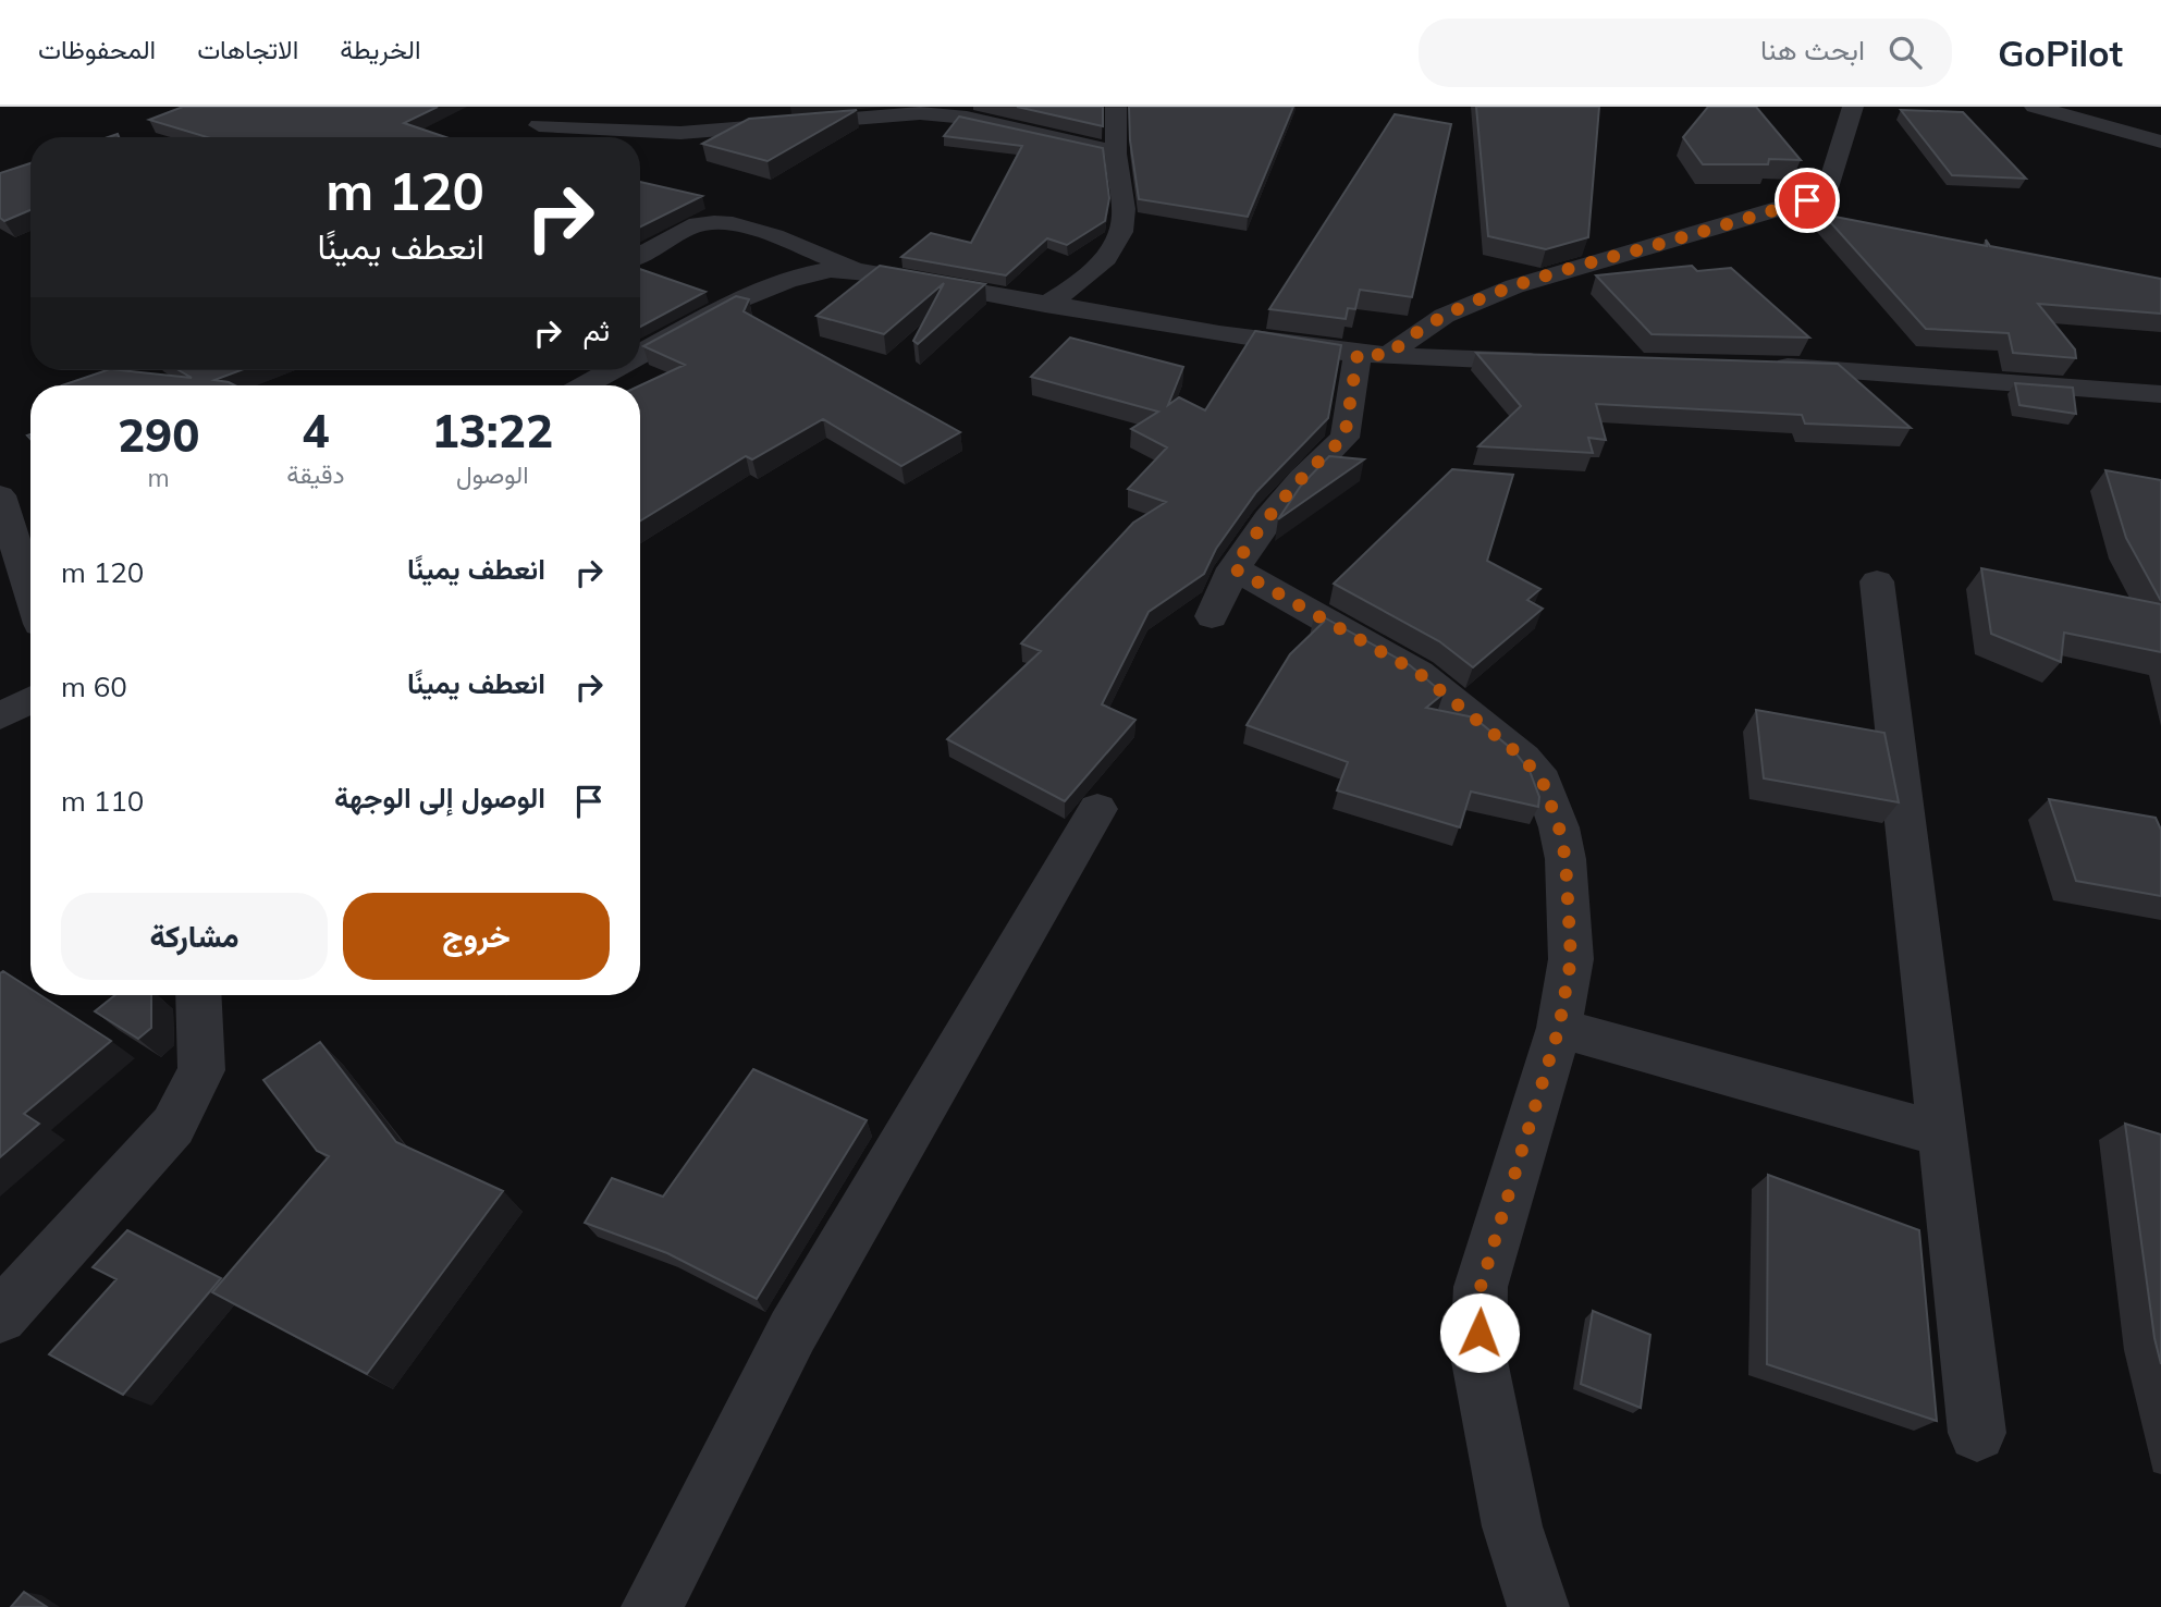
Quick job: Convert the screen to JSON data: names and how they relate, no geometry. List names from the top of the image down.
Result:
{
  "page": {
    "header": "GoPilot",
    "search": "ابحث هنا",
    "nav": ["الخريطة", "الاتجاهات", "المحفوظات"],
    "turn": ["120 m", "انعطف يمينًا"],
    "then": "ثم",
    "eta": [
      "13:22",
      "الوصول",
      "4",
      "دقيقة",
      "290",
      "m"
    ],
    "list": [
      {
        "name": "انعطف يمينًا",
        "value": "120 m"
      },
      {
        "name": "انعطف يمينًا",
        "value": "60 m"
      },
      {
        "name": "الوصول إلى الوجهة",
        "value": "110 m"
      }
    ],
    "buttons": ["خروج", "مشاركة"]
  }
}
